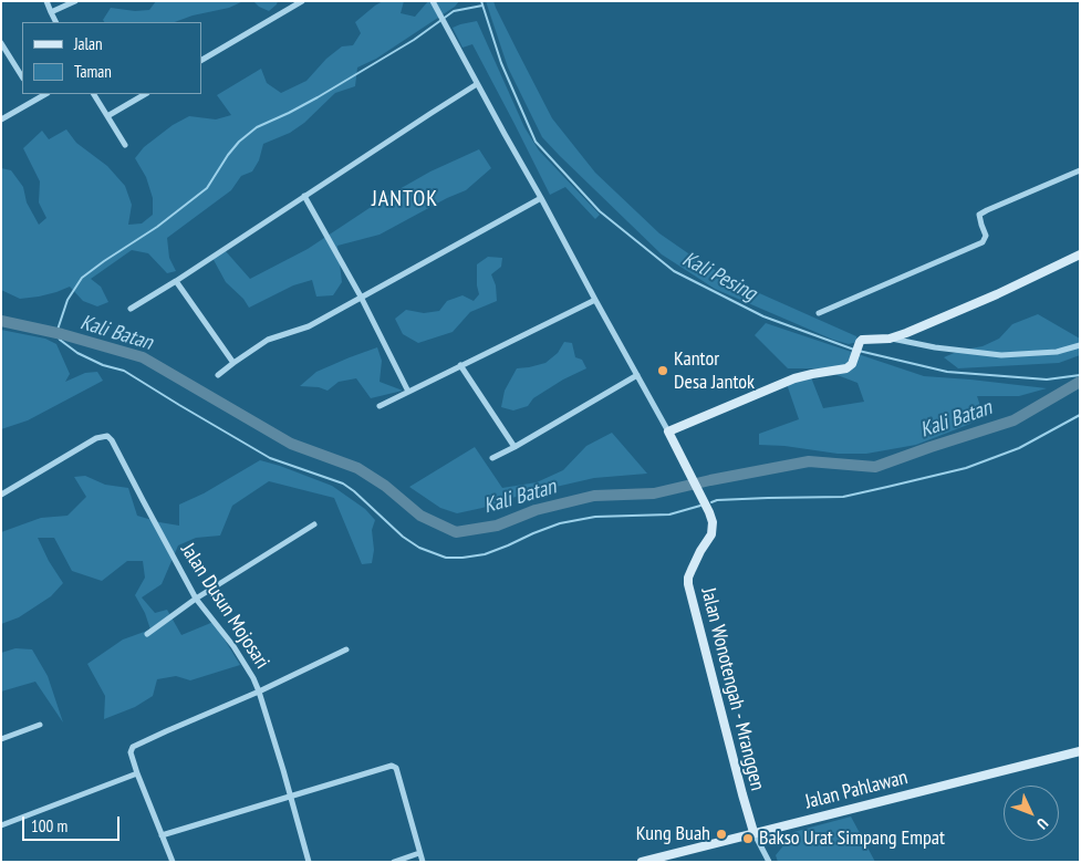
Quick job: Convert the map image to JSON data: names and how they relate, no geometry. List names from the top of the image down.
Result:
{
  "streets": {
    "street": ["Jalan Dusun Mojosari", "Jalan Wonotengah - Mranggen", "Jalan Pahlawan"]
  },
  "crossings": [
    ["Jalan Wonotengah - Mranggen", "Jalan Pahlawan"]
  ],
  "districts": ["JANTOK"],
  "water": ["Kali Pesing", "Kali Batan"],
  "places": ["Kantor Desa Jantok", "Kung Buah", "Bakso Urat Simpang Empat"],
  "legend": ["Jalan", "Taman"],
  "scale_bar": "100 m",
  "north": "bottom right"
}
